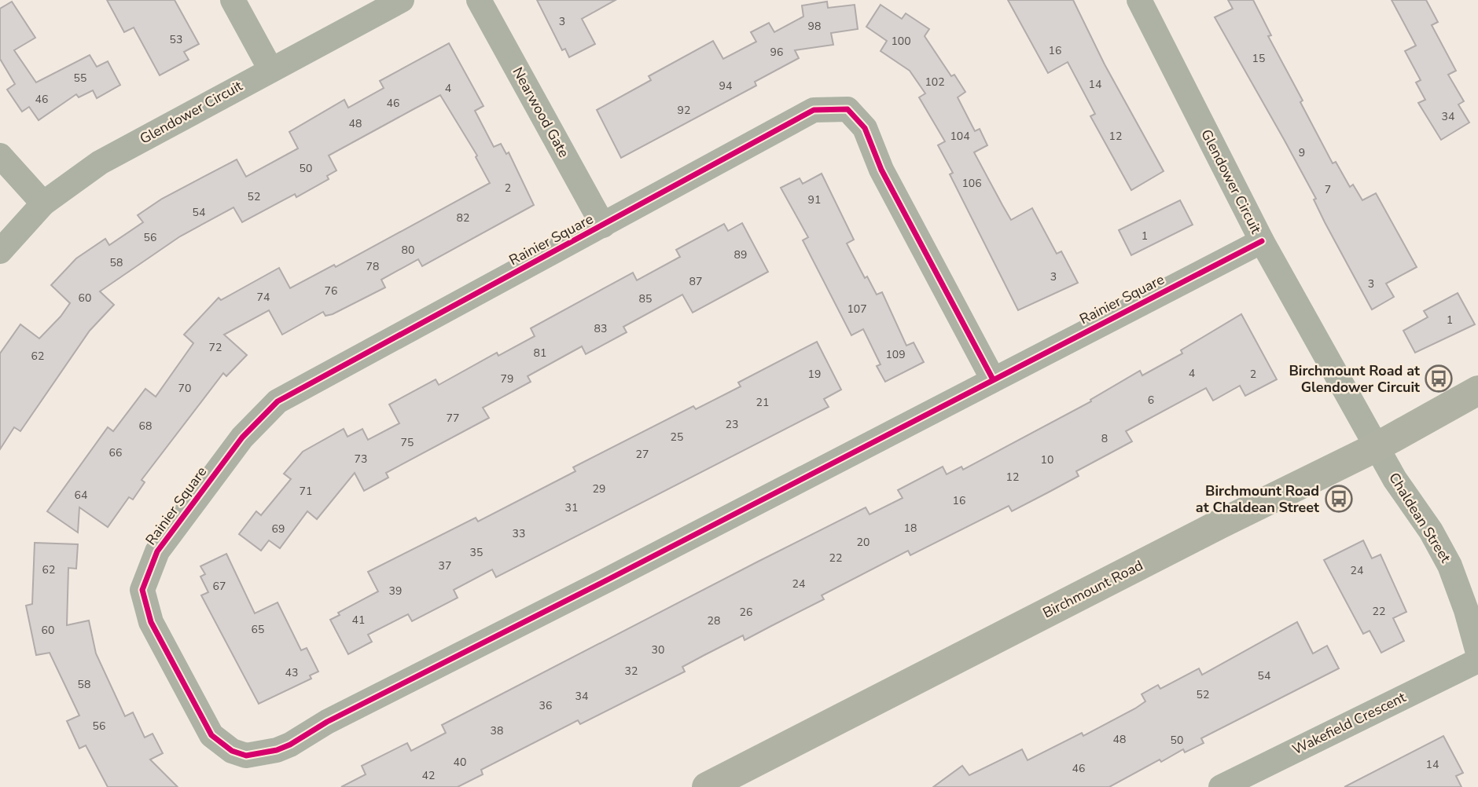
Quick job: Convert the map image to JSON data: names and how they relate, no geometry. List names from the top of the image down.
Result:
{
  "streets": {
    "main road": ["Birchmount Road"],
    "street": [
      "Glendower Circuit",
      "Nearwood Gate",
      "Rainier Square",
      "Chaldean Street",
      "Wakefield Crescent"
    ]
  },
  "crossings": [
    ["Glendower Circuit", "Rainier Square"],
    ["Glendower Circuit", "Chaldean Street"],
    ["Glendower Circuit", "Birchmount Road"],
    ["Nearwood Gate", "Rainier Square"],
    ["Chaldean Street", "Birchmount Road"]
  ],
  "places": {
    "bus stop": ["Birchmount Road at Glendower Circuit", "Birchmount Road at Chaldean Street"]
  },
  "house_numbers": [
    "3",
    "98",
    "53",
    "100",
    "16",
    "96",
    "15",
    "55",
    "102",
    "14",
    "94",
    "4",
    "46",
    "46",
    "92",
    "34",
    "48",
    "104",
    "12",
    "9",
    "50",
    "106",
    "2",
    "7",
    "52",
    "91",
    "54",
    "82",
    "1",
    "56",
    "80",
    "89",
    "58",
    "78",
    "3",
    "87",
    "3",
    "76",
    "74",
    "60",
    "85",
    "107",
    "1",
    "83",
    "72",
    "81",
    "109",
    "62",
    "4",
    "19",
    "2",
    "79",
    "70",
    "6",
    "21",
    "77",
    "23",
    "68",
    "25",
    "8",
    "75",
    "66",
    "27",
    "73",
    "10",
    "12",
    "29",
    "71",
    "64",
    "16",
    "31",
    "18",
    "69",
    "33",
    "20",
    "35",
    "22",
    "37",
    "62",
    "24",
    "24",
    "67",
    "39",
    "22",
    "26",
    "41",
    "28",
    "65",
    "60",
    "30",
    "32",
    "43",
    "54",
    "58",
    "52",
    "34",
    "36",
    "56",
    "38",
    "48",
    "50",
    "40",
    "14",
    "46",
    "42"
  ]
}
